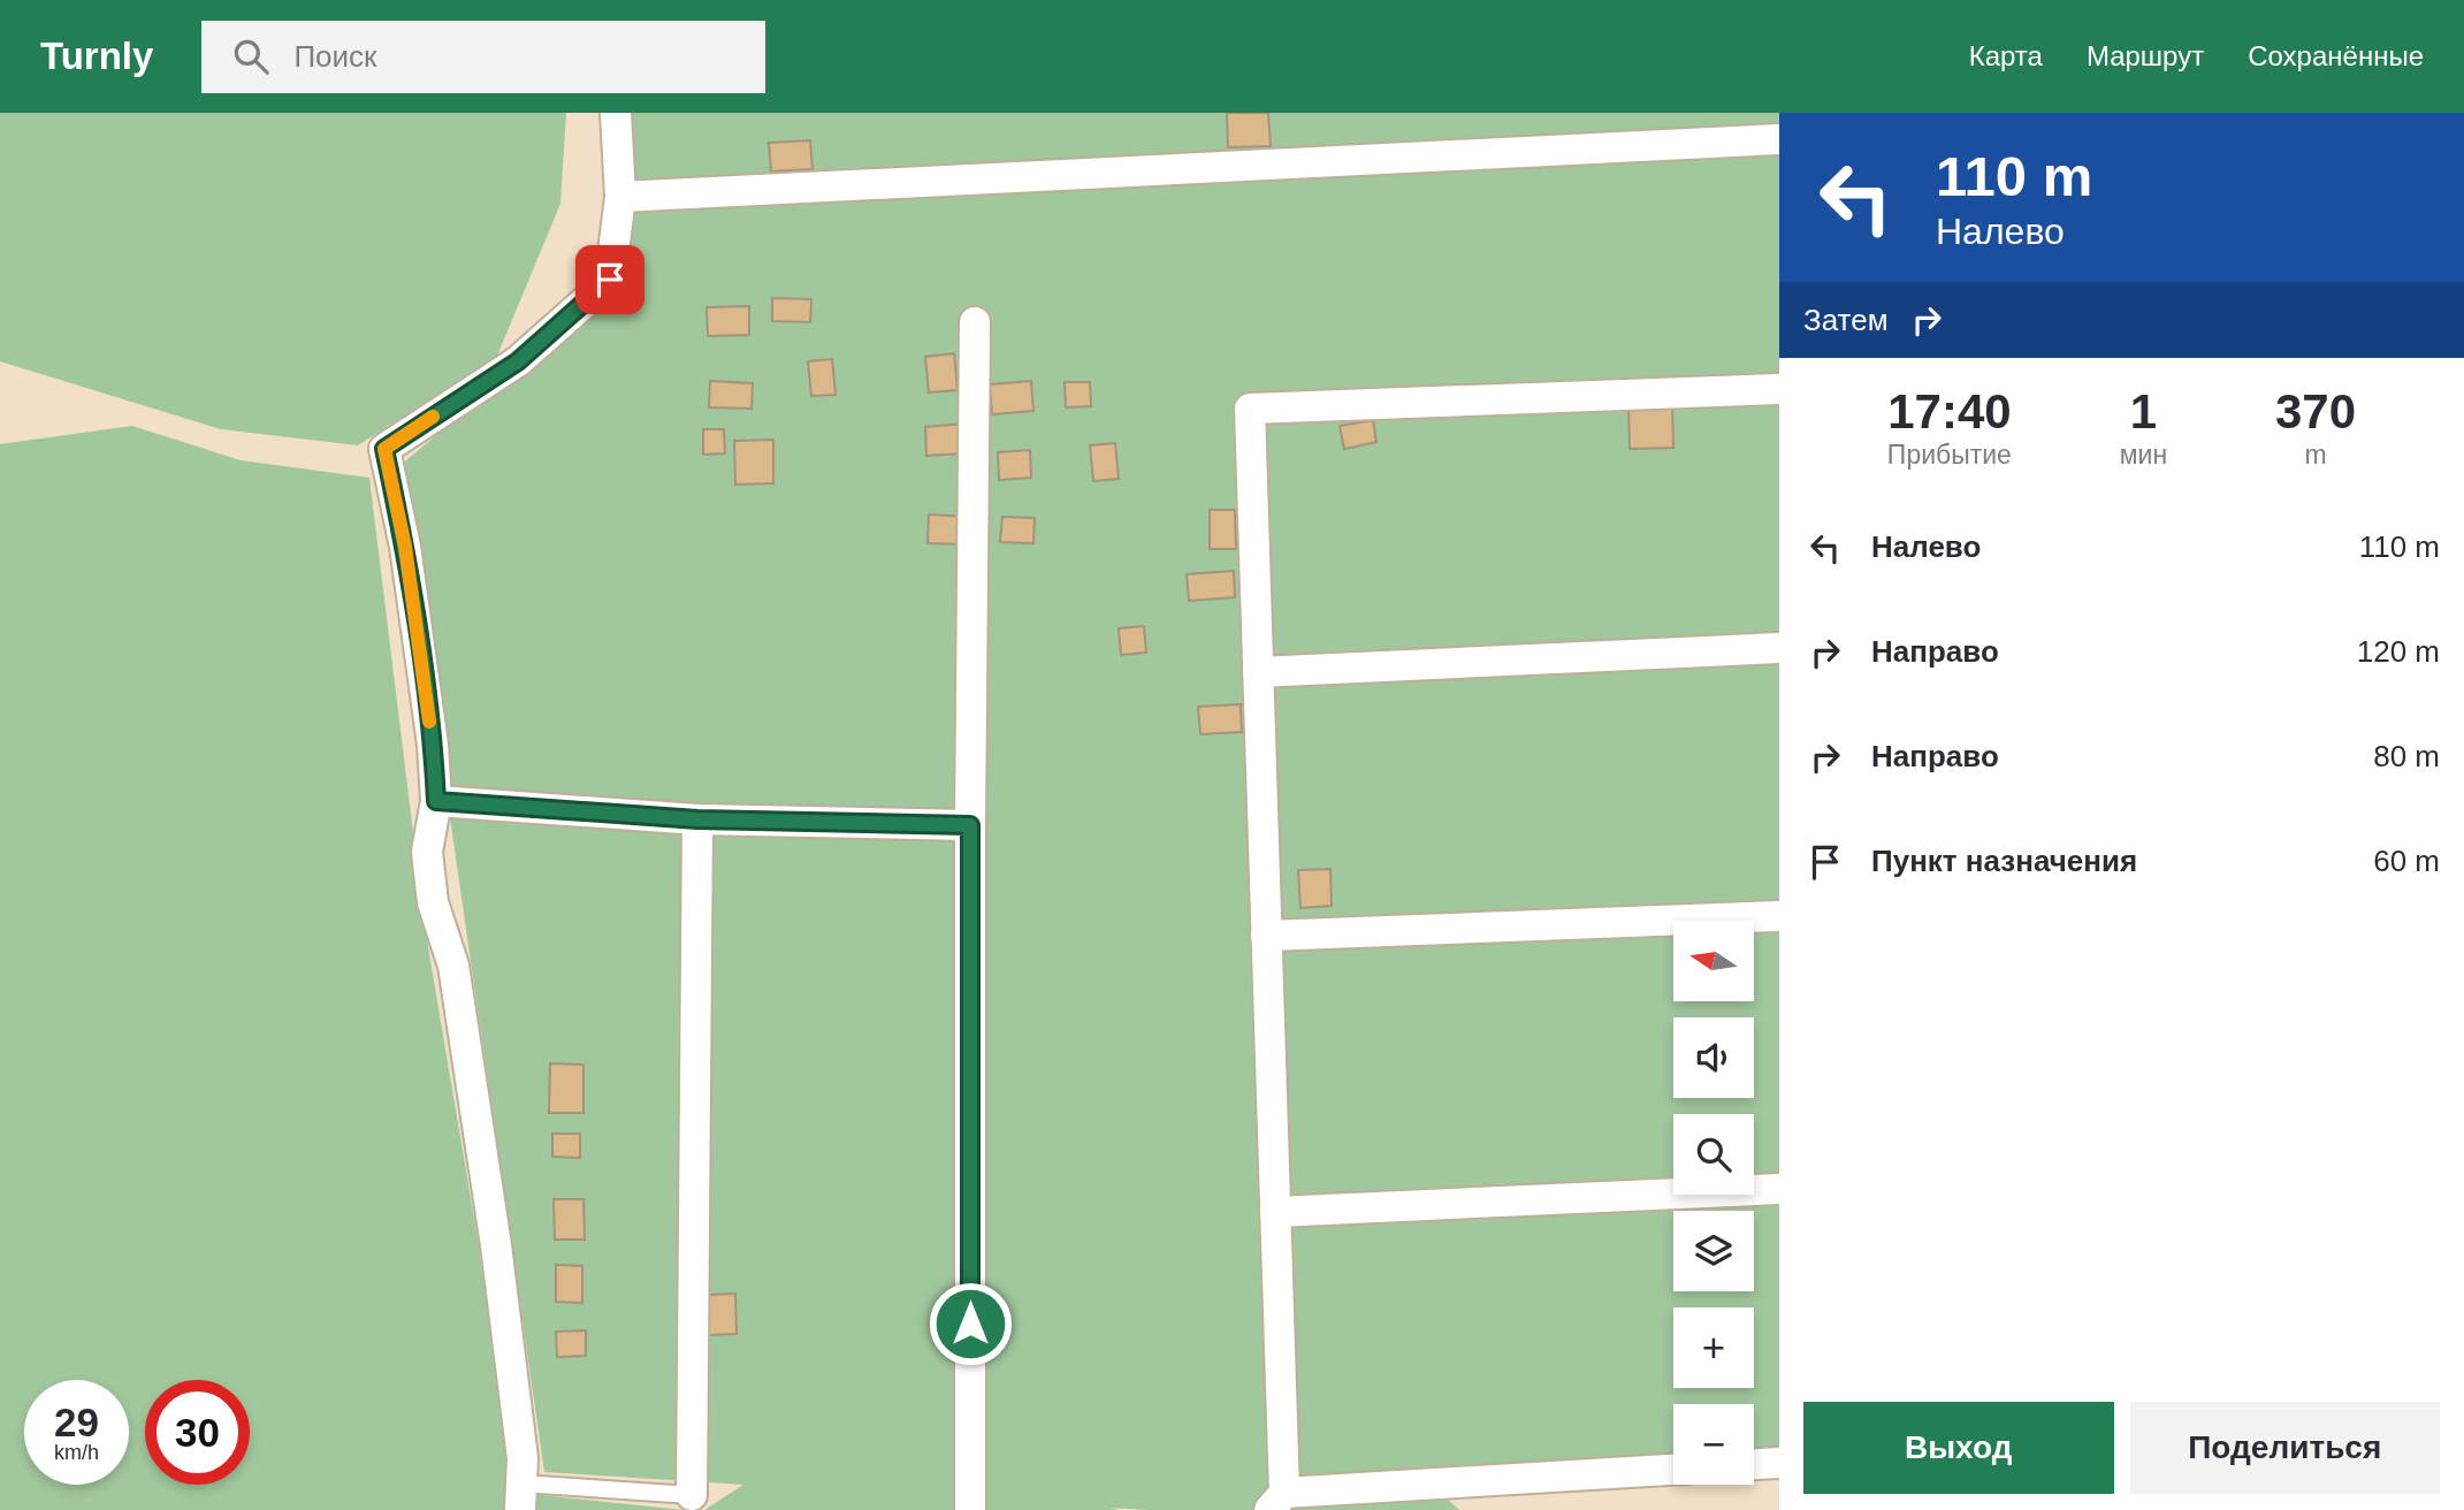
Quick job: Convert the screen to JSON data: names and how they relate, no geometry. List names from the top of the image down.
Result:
{
  "north": "left",
  "page": {
    "header": "Turnly",
    "search": "Поиск",
    "nav": ["Карта", "Маршрут", "Сохранённые"],
    "turn": ["110 m", "Налево"],
    "then": "Затем",
    "eta": [
      "17:40",
      "Прибытие",
      "1",
      "мин",
      "370",
      "m"
    ],
    "list": [
      {
        "name": "Налево",
        "value": "110 m"
      },
      {
        "name": "Направо",
        "value": "120 m"
      },
      {
        "name": "Направо",
        "value": "80 m"
      },
      {
        "name": "Пункт назначения",
        "value": "60 m"
      }
    ],
    "map_buttons": ["+", "−"],
    "speed": "29 km/h",
    "limit": "30",
    "buttons": ["Выход", "Поделиться"]
  }
}
